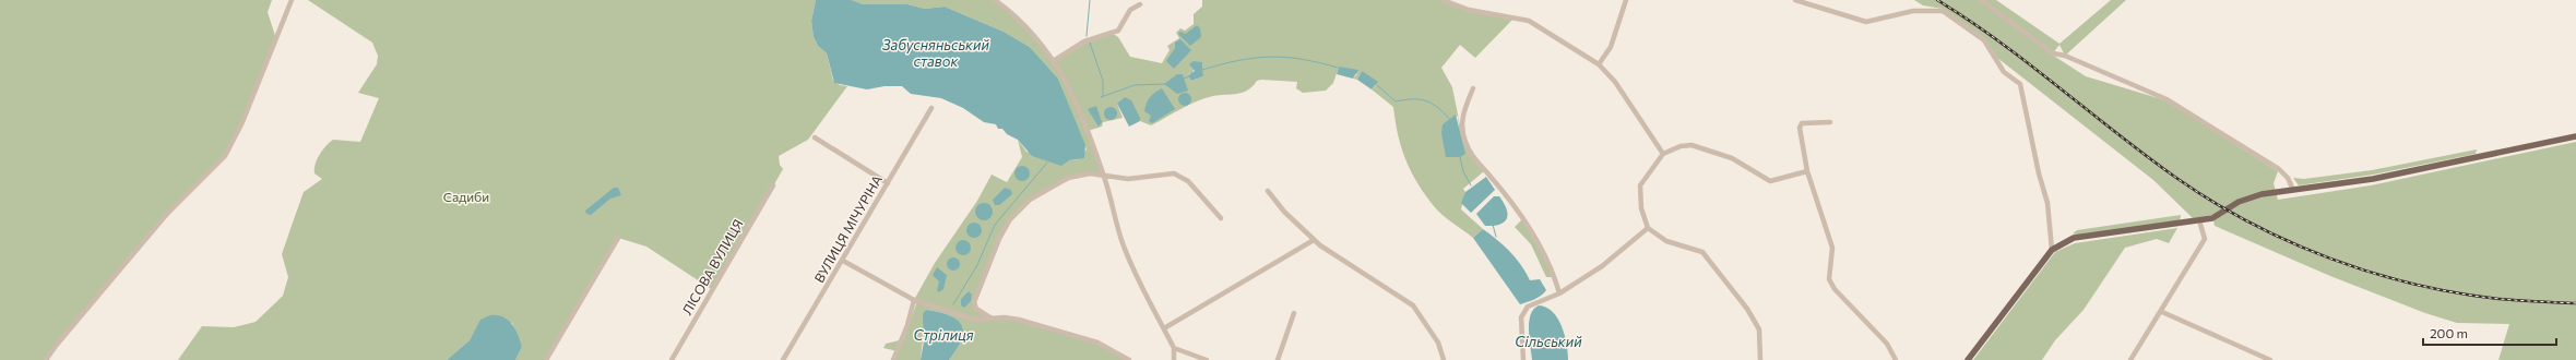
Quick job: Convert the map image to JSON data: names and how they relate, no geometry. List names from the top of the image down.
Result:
{
  "streets": {
    "street": ["ВУЛИЦЯ МІЧУРІНА", "ЛІСОВА ВУЛИЦЯ"]
  },
  "water": ["Забусняньський ставок", "Стрілиця", "Сільський"],
  "parks": ["Садиби"],
  "scale_bar": "200 m"
}
